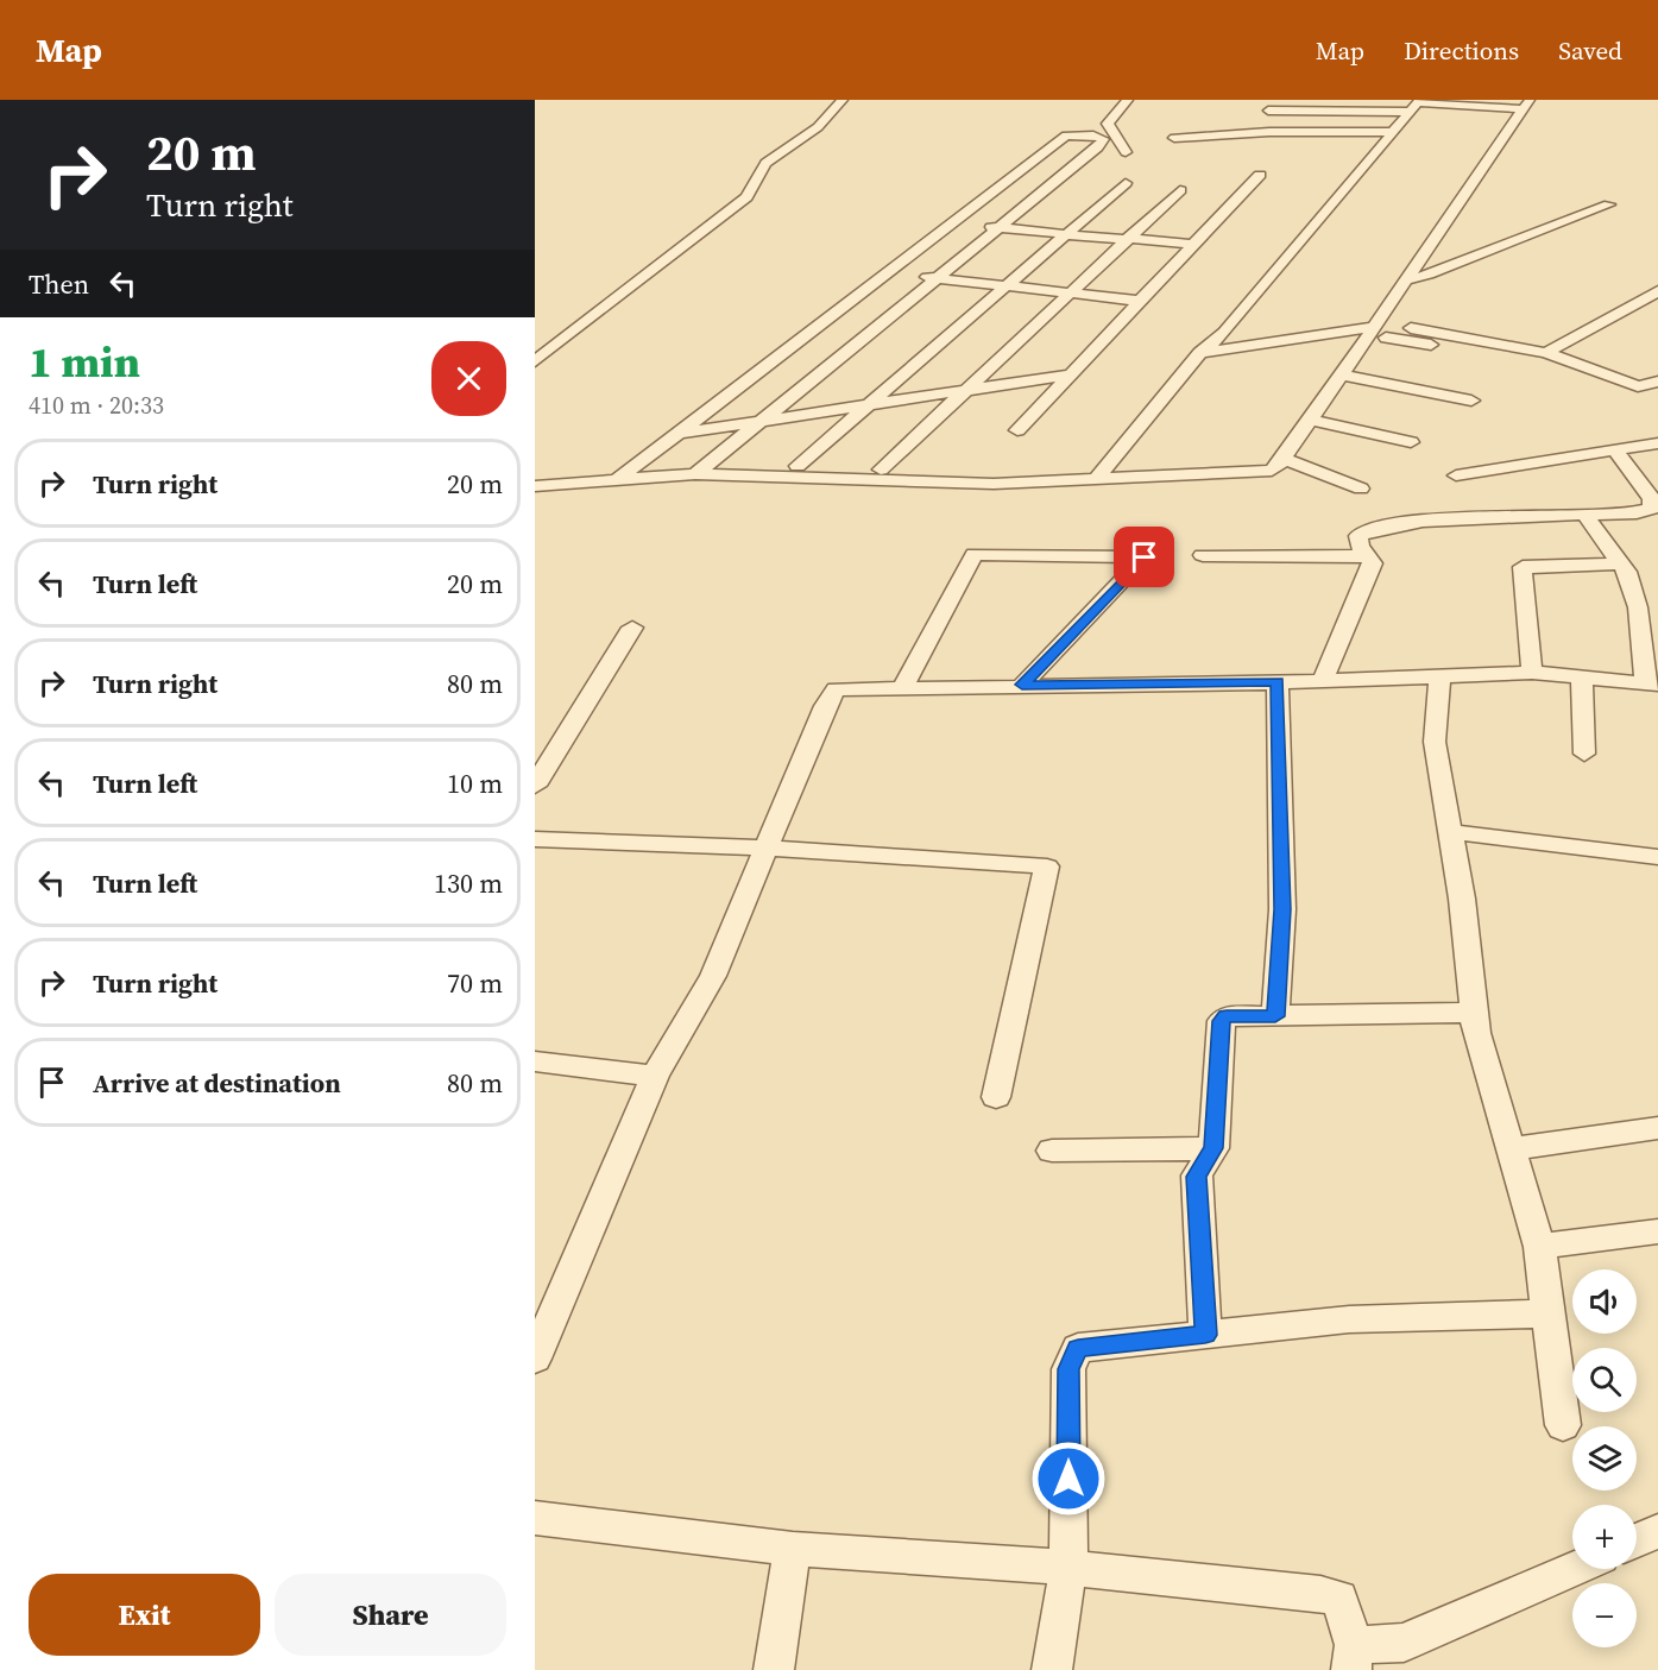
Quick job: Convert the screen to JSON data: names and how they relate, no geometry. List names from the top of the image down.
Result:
{
  "page": {
    "header": "Map",
    "nav": ["Map", "Directions", "Saved"],
    "turn": ["20 m", "Turn right"],
    "then": "Then",
    "heading": ["1 min", "410 m · 20:33"],
    "list": [
      {
        "name": "Turn right",
        "value": "20 m"
      },
      {
        "name": "Turn left",
        "value": "20 m"
      },
      {
        "name": "Turn right",
        "value": "80 m"
      },
      {
        "name": "Turn left",
        "value": "10 m"
      },
      {
        "name": "Turn left",
        "value": "130 m"
      },
      {
        "name": "Turn right",
        "value": "70 m"
      },
      {
        "name": "Arrive at destination",
        "value": "80 m"
      }
    ],
    "map_buttons": ["+", "−"],
    "buttons": ["Exit", "Share"]
  }
}
